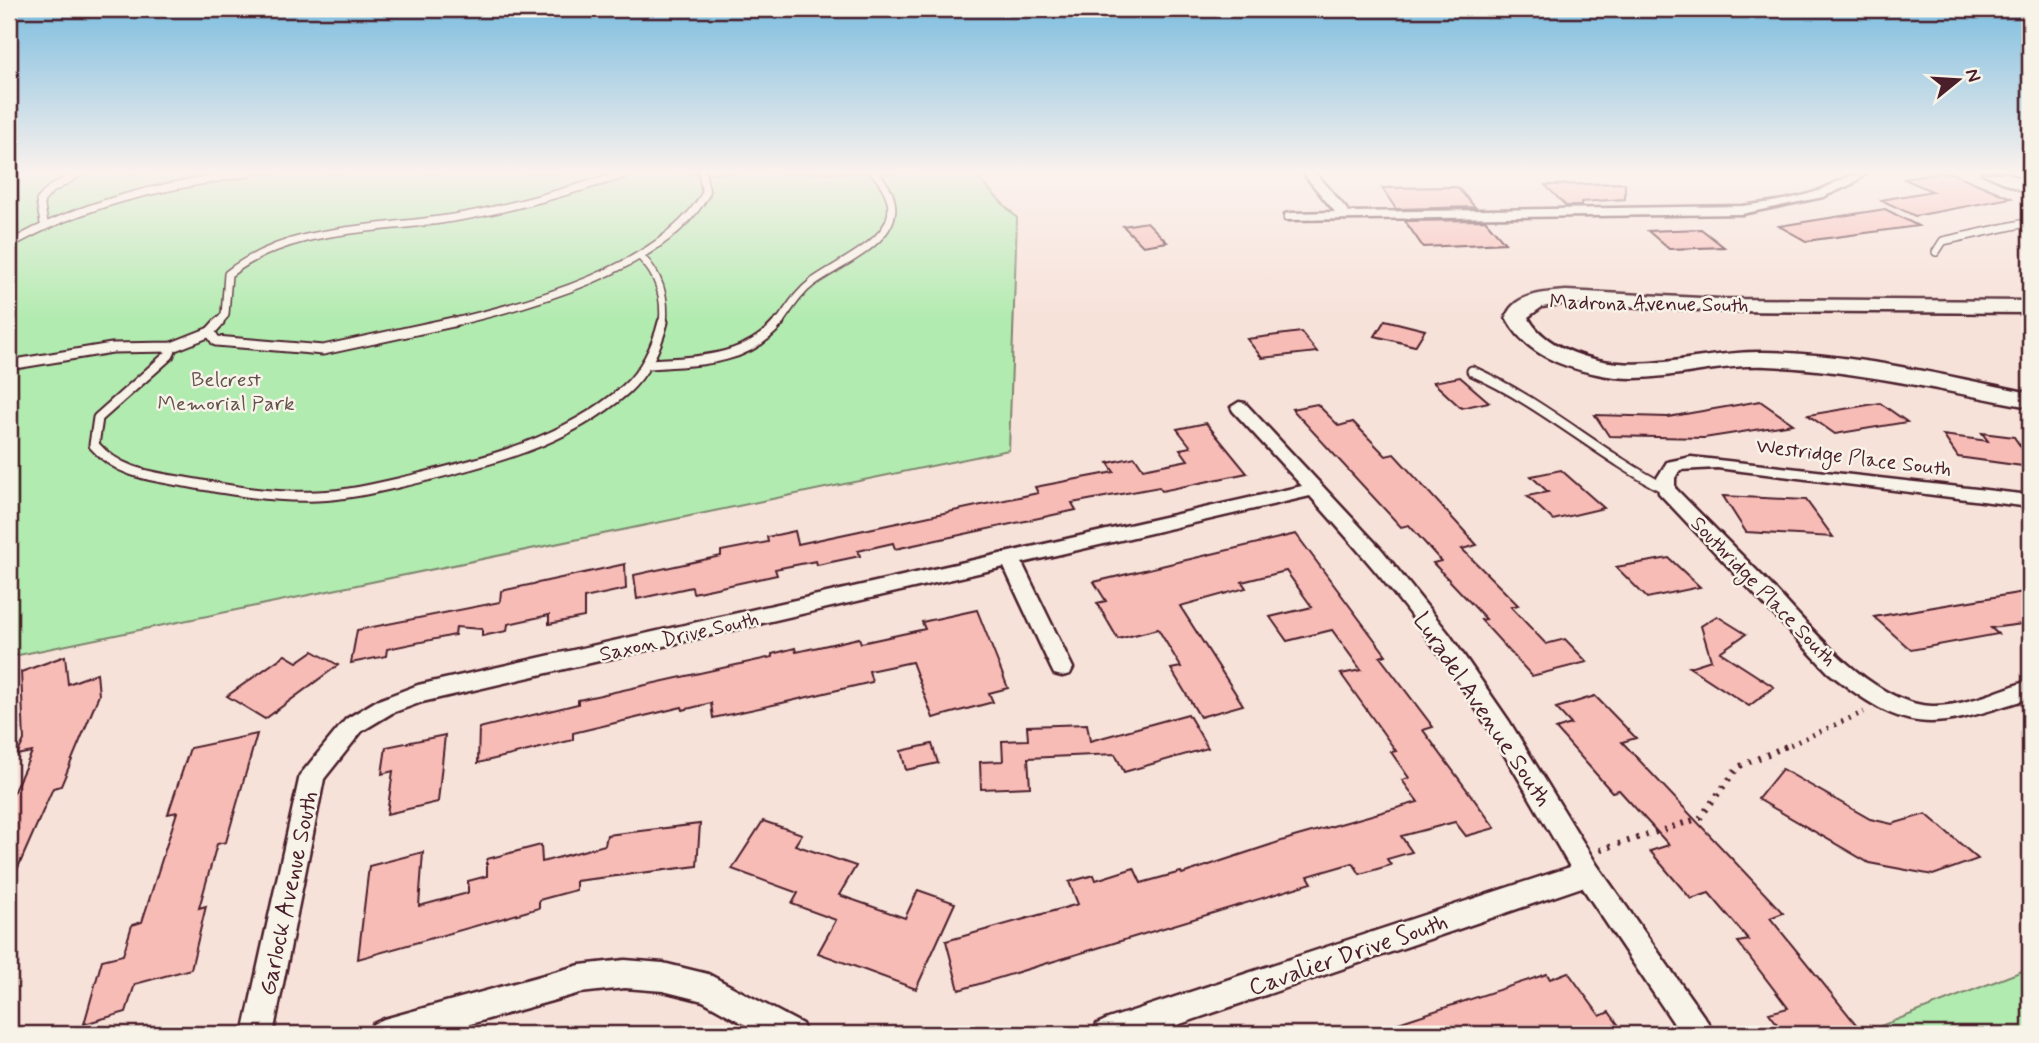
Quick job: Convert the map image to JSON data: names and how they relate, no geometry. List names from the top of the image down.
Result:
{
  "streets": {
    "main road": ["Madrona Avenue South"],
    "street": [
      "Westridge Place South",
      "Southridge Place South",
      "Saxon Drive South",
      "Luradel Avenue South",
      "Garlock Avenue South",
      "Cavalier Drive South"
    ]
  },
  "crossings": [
    ["Westridge Place South", "Southridge Place South"],
    ["Saxon Drive South", "Luradel Avenue South"],
    ["Saxon Drive South", "Garlock Avenue South"],
    ["Luradel Avenue South", "Cavalier Drive South"]
  ],
  "parks": ["Belcrest Memorial Park"],
  "north": "right"
}
